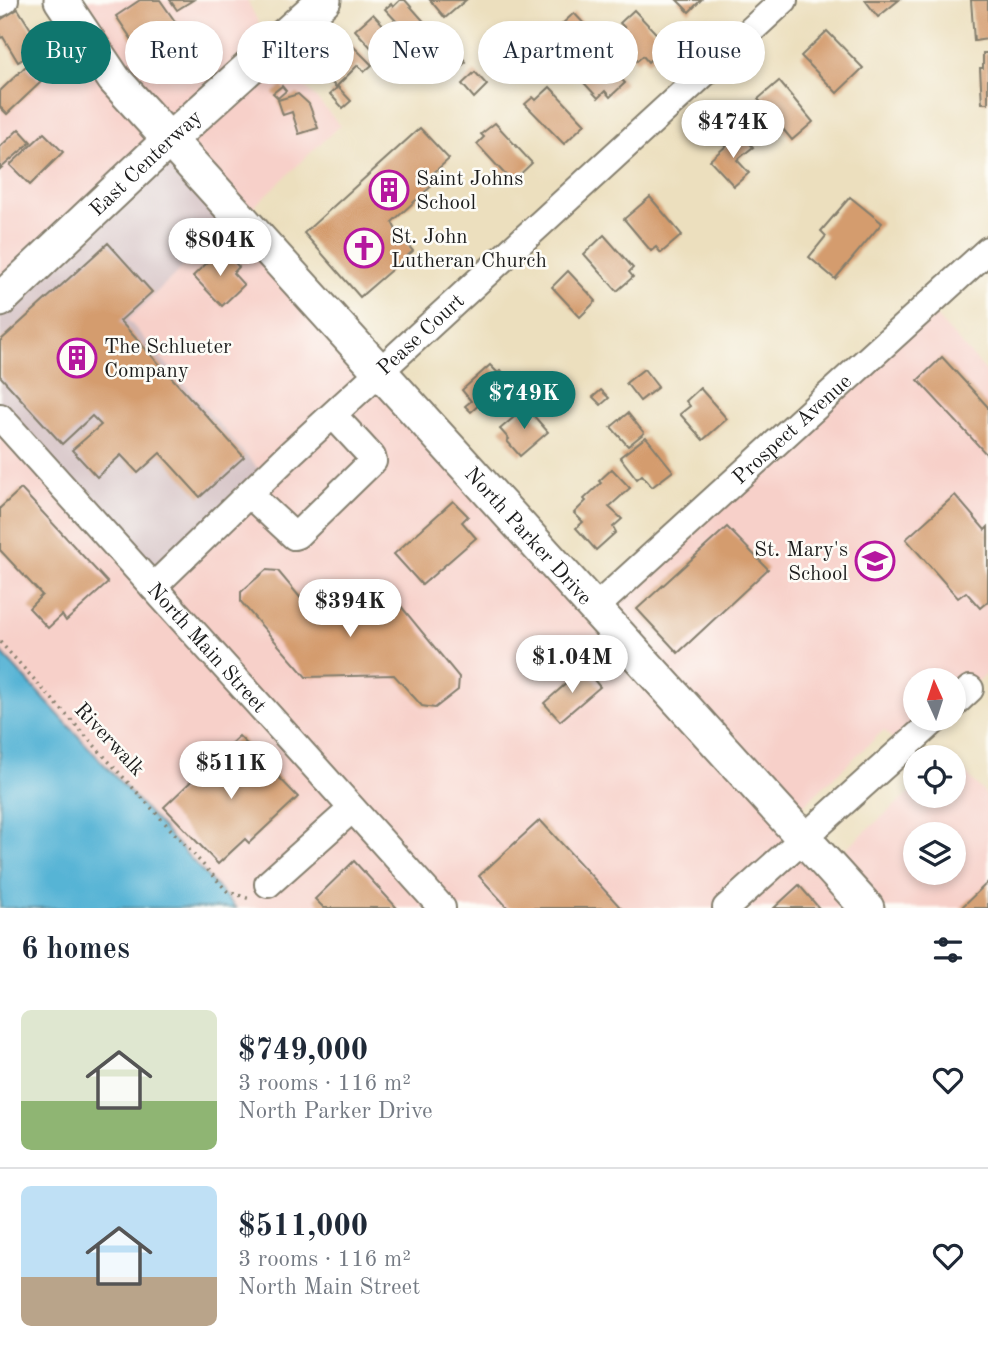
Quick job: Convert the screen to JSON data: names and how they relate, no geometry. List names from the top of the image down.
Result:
{
  "streets": {
    "main road": ["East Centerway", "North Parker Drive"],
    "street": ["Pease Court", "Prospect Avenue", "North Main Street"],
    "path": ["Riverwalk"]
  },
  "crossings": [
    ["East Centerway", "North Parker Drive"],
    ["Pease Court", "North Parker Drive"],
    ["Pease Court", "North Main Street"],
    ["Prospect Avenue", "North Parker Drive"]
  ],
  "places": {
    "building": ["Saint Johns School", "The Schlueter Company"],
    "church": ["St. John Lutheran Church"],
    "school or university": ["St. Mary's School"]
  },
  "north": "top",
  "page": {
    "chip": [
      "Buy",
      "Rent",
      "Filters",
      "New",
      "Apartment",
      "House"
    ],
    "price": [
      "$474K",
      "$804K",
      "$749K",
      "$394K",
      "$1.04M",
      "$511K"
    ],
    "heading": "6 homes",
    "list": [
      {
        "name": "$749,000",
        "note": "3 rooms · 116 m² · North Parker Drive"
      },
      {
        "name": "$511,000",
        "note": "3 rooms · 116 m² · North Main Street"
      }
    ]
  }
}
